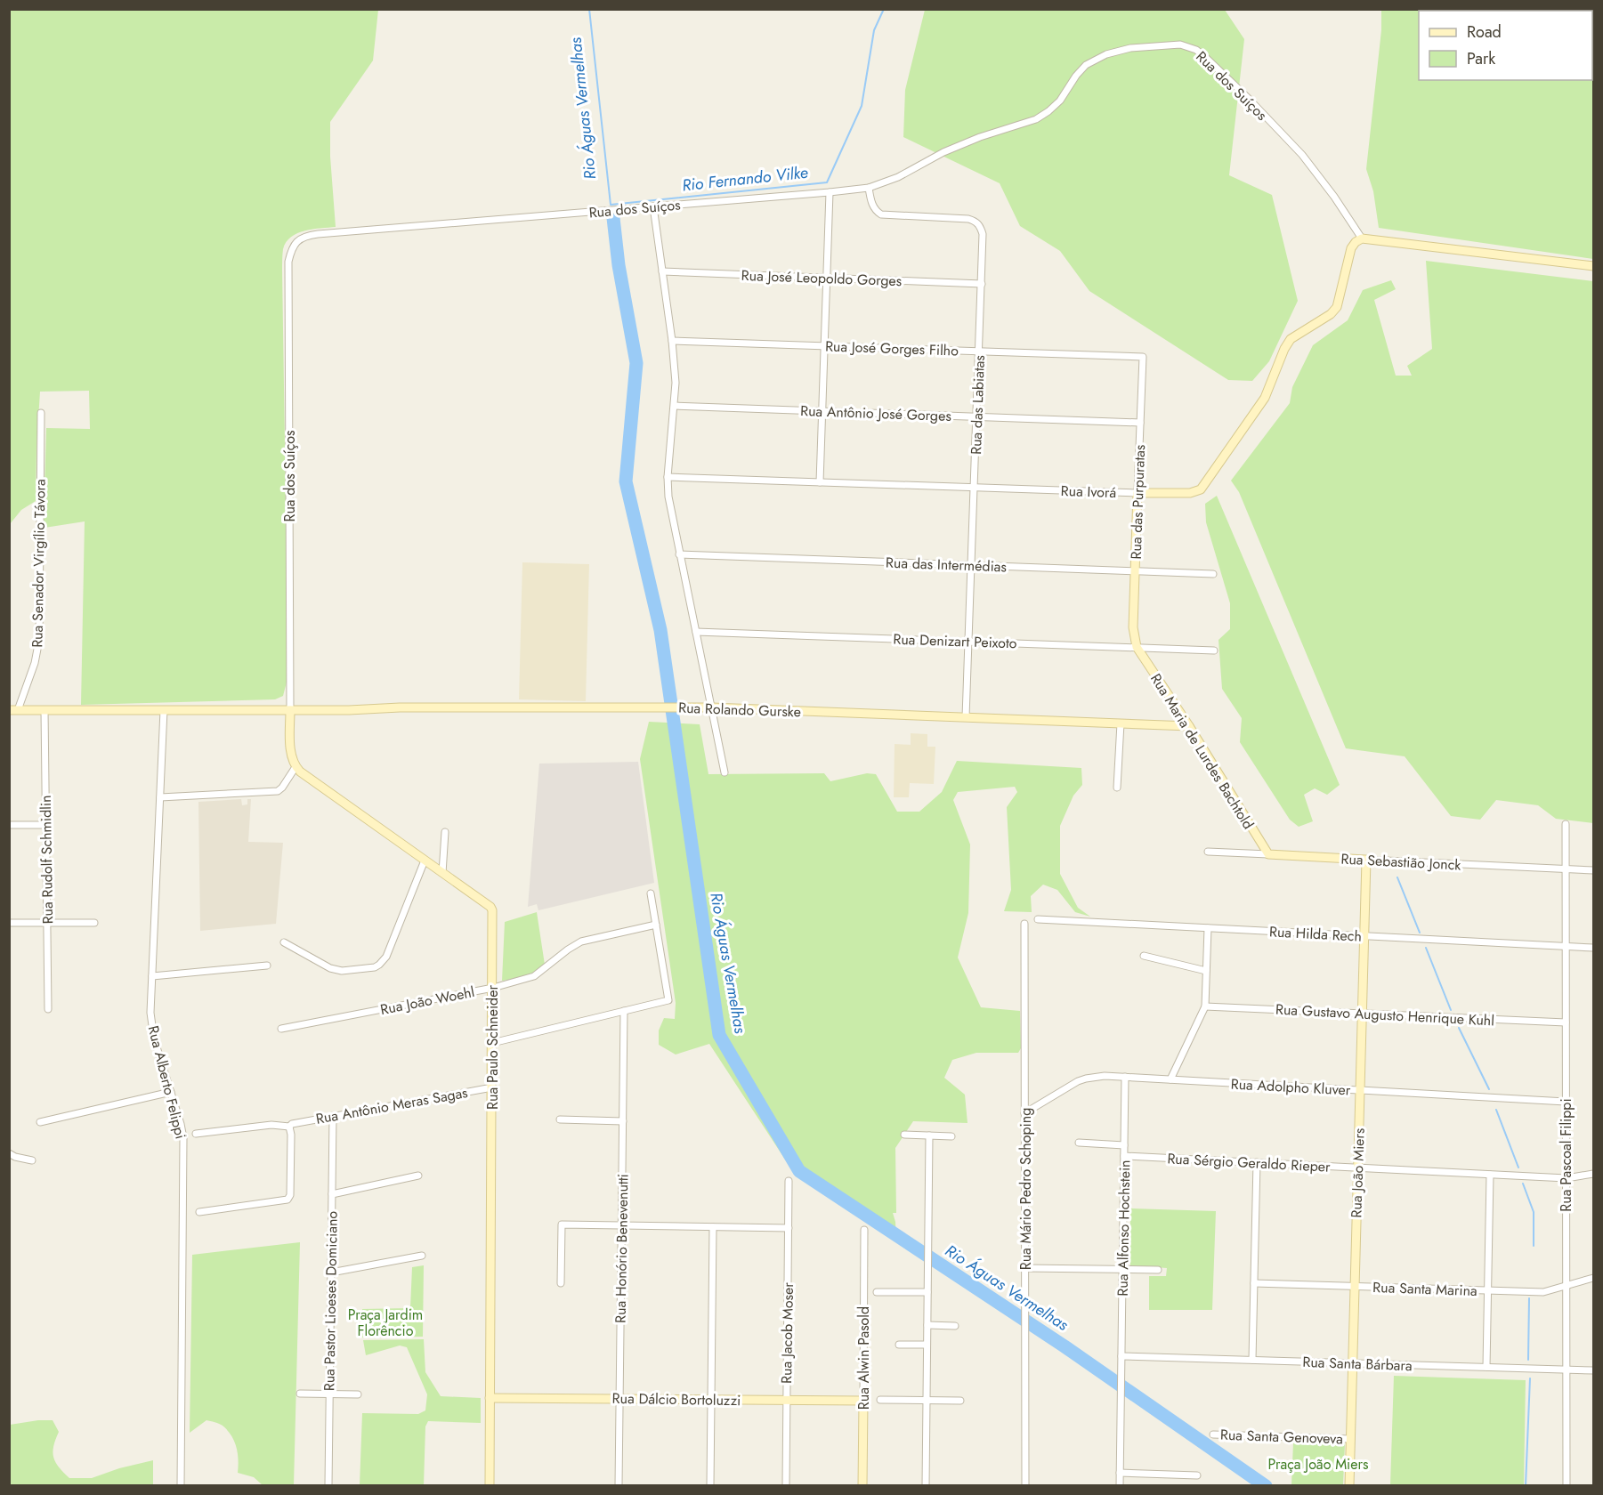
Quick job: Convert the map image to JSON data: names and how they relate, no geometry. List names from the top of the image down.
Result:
{
  "streets": {
    "street": [
      "Rua dos Suíços",
      "Rua José Leopoldo Gorges",
      "Rua José Gorges Filho",
      "Rua das Labiatas",
      "Rua Antônio José Gorges",
      "Rua Ivorá",
      "Rua das Purpuratas",
      "Rua Senador Virgílio Távora",
      "Rua das Intermédias",
      "Rua Denizart Peixoto",
      "Rua Rolando Gurske",
      "Rua Maria de Lurdes Bachtold",
      "Rua Rudolf Schmidlin",
      "Rua Sebastião Jonck",
      "Rua Hilda Rech",
      "Rua João Woehl",
      "Rua Gustavo Augusto Henrique Kuhl",
      "Rua Paulo Schneider",
      "Rua Alberto Felippi",
      "Rua Adolpho Kluver",
      "Rua Antônio Meras Sagas",
      "Rua Pascoal Filippi",
      "Rua Sérgio Geraldo Rieper",
      "Rua João Miers",
      "Rua Mário Pedro Schoping",
      "Rua Alfonso Hochstein",
      "Rua Honório Benevenutti",
      "Rua Santa Marina",
      "Rua Pastor Lioeses Domiciano",
      "Rua Jacob Moser",
      "Rua Alwin Pasold",
      "Rua Santa Bárbara",
      "Rua Dálcio Bortoluzzi",
      "Rua Santa Genoveva"
    ]
  },
  "crossings": [
    ["Rua dos Suíços", "Rua das Labiatas"],
    ["Rua dos Suíços", "Rua Ivorá"],
    ["Rua dos Suíços", "Rua Rolando Gurske"],
    ["Rua José Leopoldo Gorges", "Rua das Labiatas"],
    ["Rua José Gorges Filho", "Rua das Labiatas"],
    ["Rua José Gorges Filho", "Rua das Purpuratas"],
    ["Rua das Labiatas", "Rua Antônio José Gorges"],
    ["Rua das Labiatas", "Rua Ivorá"],
    ["Rua das Labiatas", "Rua das Intermédias"],
    ["Rua das Labiatas", "Rua Denizart Peixoto"],
    ["Rua das Labiatas", "Rua Rolando Gurske"],
    ["Rua Antônio José Gorges", "Rua das Purpuratas"],
    ["Rua Ivorá", "Rua das Purpuratas"],
    ["Rua das Purpuratas", "Rua das Intermédias"],
    ["Rua das Purpuratas", "Rua Denizart Peixoto"],
    ["Rua das Purpuratas", "Rua Maria de Lurdes Bachtold"],
    ["Rua Denizart Peixoto", "Rua Maria de Lurdes Bachtold"],
    ["Rua Rolando Gurske", "Rua Maria de Lurdes Bachtold"],
    ["Rua Maria de Lurdes Bachtold", "Rua Sebastião Jonck"],
    ["Rua Sebastião Jonck", "Rua Pascoal Filippi"],
    ["Rua Sebastião Jonck", "Rua João Miers"],
    ["Rua Hilda Rech", "Rua Pascoal Filippi"],
    ["Rua Hilda Rech", "Rua João Miers"],
    ["Rua João Woehl", "Rua Paulo Schneider"],
    ["Rua Gustavo Augusto Henrique Kuhl", "Rua Pascoal Filippi"],
    ["Rua Gustavo Augusto Henrique Kuhl", "Rua João Miers"],
    ["Rua Paulo Schneider", "Rua Antônio Meras Sagas"],
    ["Rua Paulo Schneider", "Rua Dálcio Bortoluzzi"],
    ["Rua Adolpho Kluver", "Rua Pascoal Filippi"],
    ["Rua Adolpho Kluver", "Rua João Miers"],
    ["Rua Adolpho Kluver", "Rua Mário Pedro Schoping"],
    ["Rua Adolpho Kluver", "Rua Alfonso Hochstein"],
    ["Rua Antônio Meras Sagas", "Rua Pastor Lioeses Domiciano"],
    ["Rua Pascoal Filippi", "Rua Sérgio Geraldo Rieper"],
    ["Rua Pascoal Filippi", "Rua Santa Marina"],
    ["Rua Pascoal Filippi", "Rua Santa Bárbara"],
    ["Rua Sérgio Geraldo Rieper", "Rua João Miers"],
    ["Rua Sérgio Geraldo Rieper", "Rua Alfonso Hochstein"],
    ["Rua João Miers", "Rua Santa Marina"],
    ["Rua João Miers", "Rua Santa Bárbara"],
    ["Rua João Miers", "Rua Santa Genoveva"],
    ["Rua Alfonso Hochstein", "Rua Santa Bárbara"],
    ["Rua Honório Benevenutti", "Rua Dálcio Bortoluzzi"],
    ["Rua Jacob Moser", "Rua Dálcio Bortoluzzi"],
    ["Rua Alwin Pasold", "Rua Dálcio Bortoluzzi"]
  ],
  "water": ["Rio Águas Vermelhas", "Rio Fernando Vilke"],
  "parks": ["Praça Jardim Florêncio", "Praça João Miers"],
  "legend": ["Road", "Park"]
}
